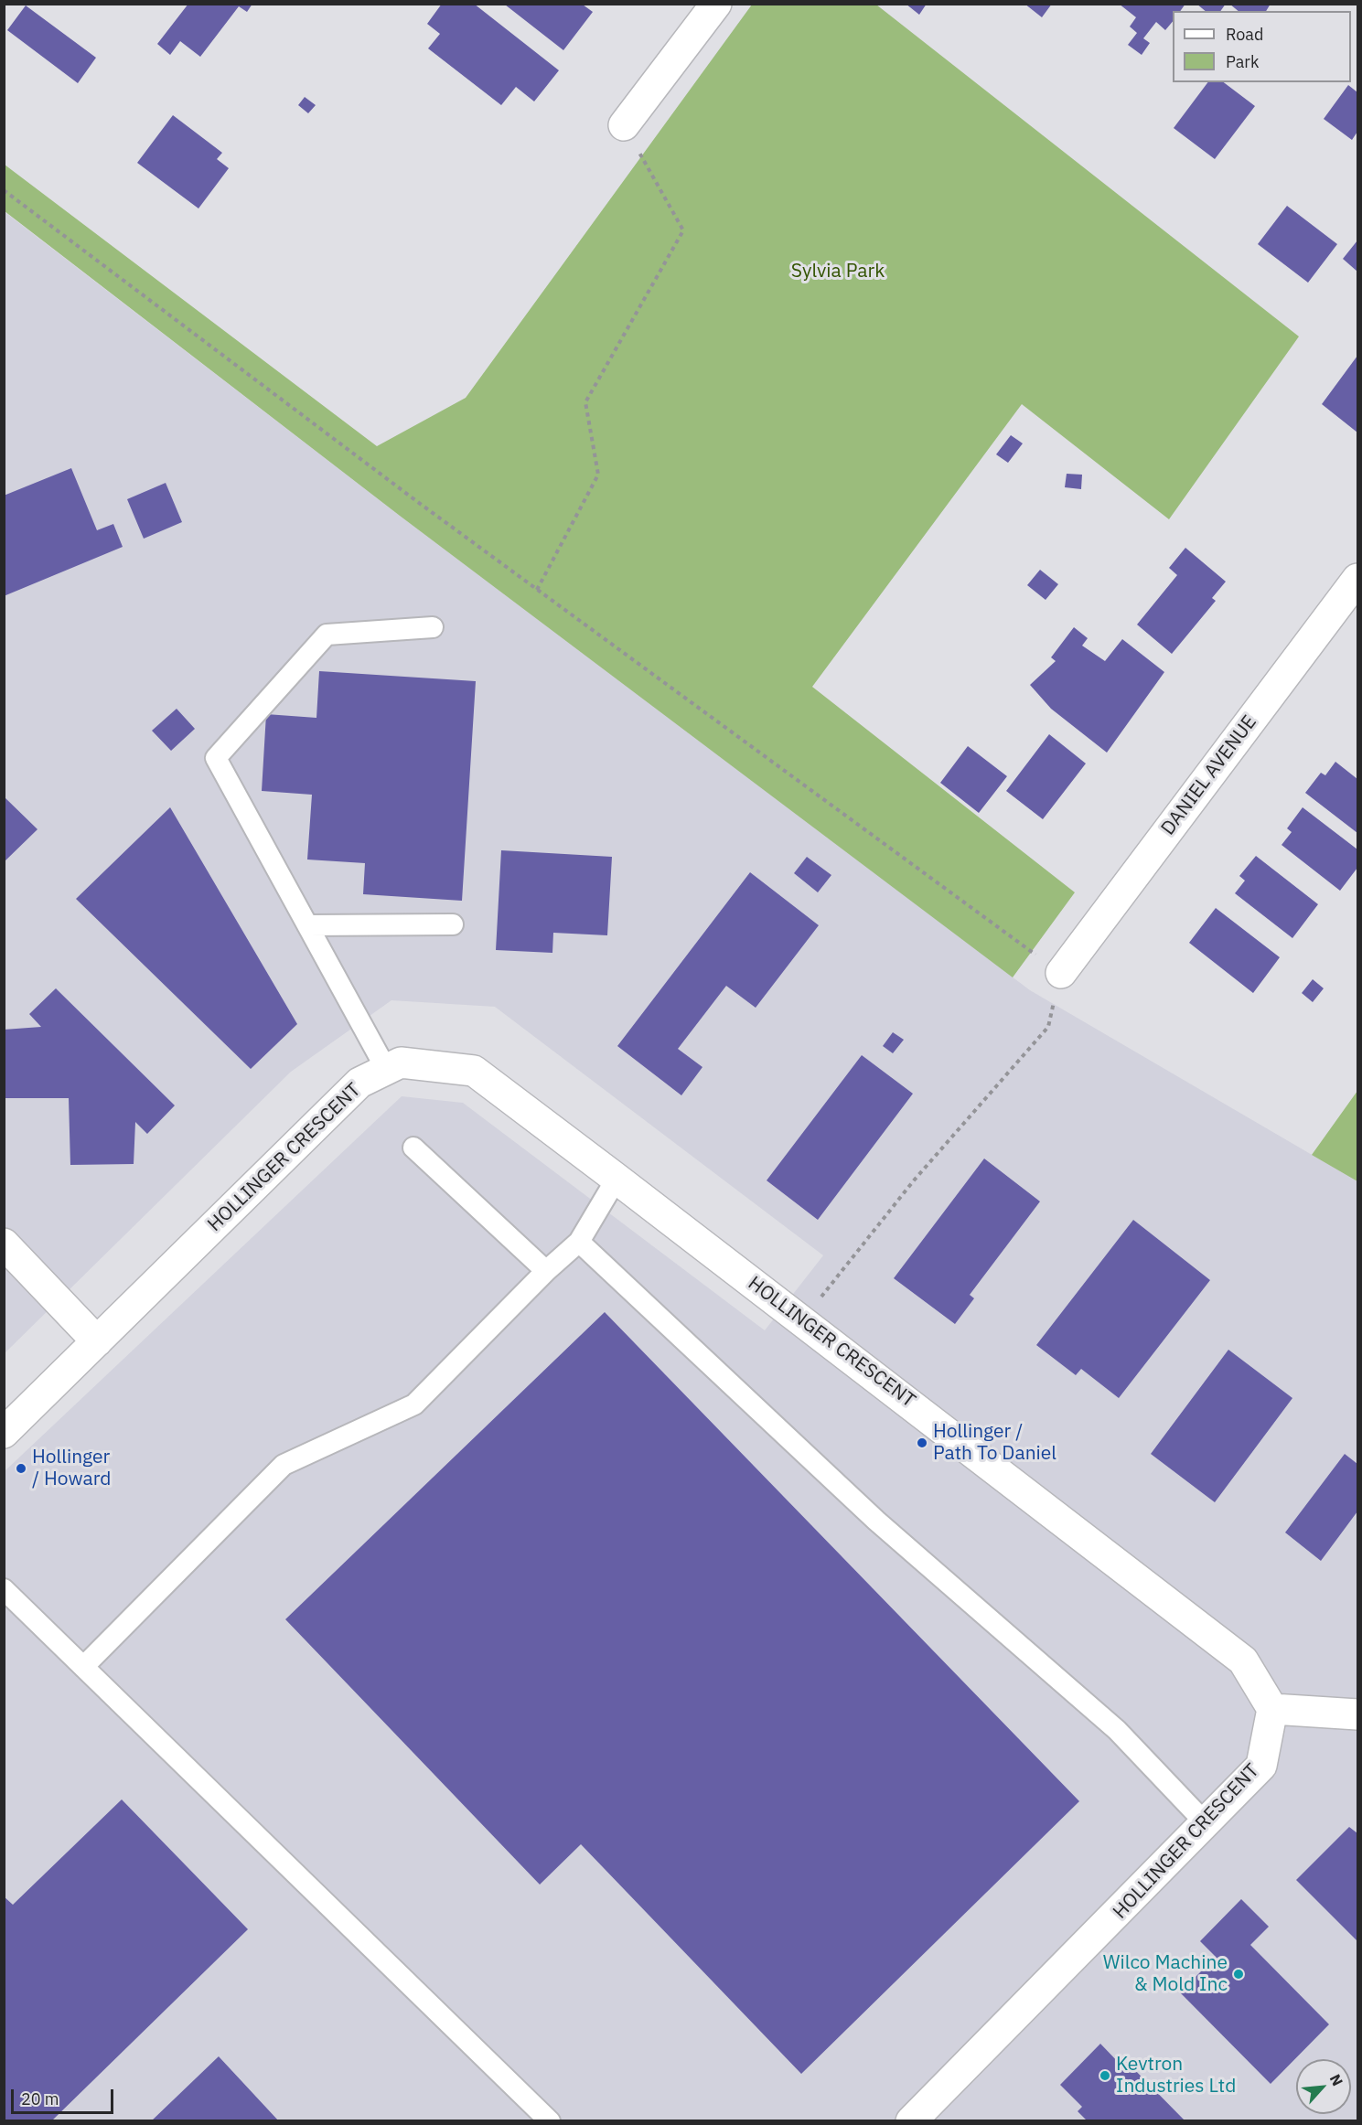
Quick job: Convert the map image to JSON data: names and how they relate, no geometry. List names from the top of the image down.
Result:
{
  "streets": {
    "street": ["DANIEL AVENUE", "HOLLINGER CRESCENT"]
  },
  "parks": ["Sylvia Park"],
  "places": [
    "Hollinger / Path To Daniel",
    "Hollinger / Howard",
    "Wilco Machine & Mold Inc",
    "Kevtron Industries Ltd"
  ],
  "legend": ["Road", "Park"],
  "scale_bar": "20 m",
  "north": "top right"
}
